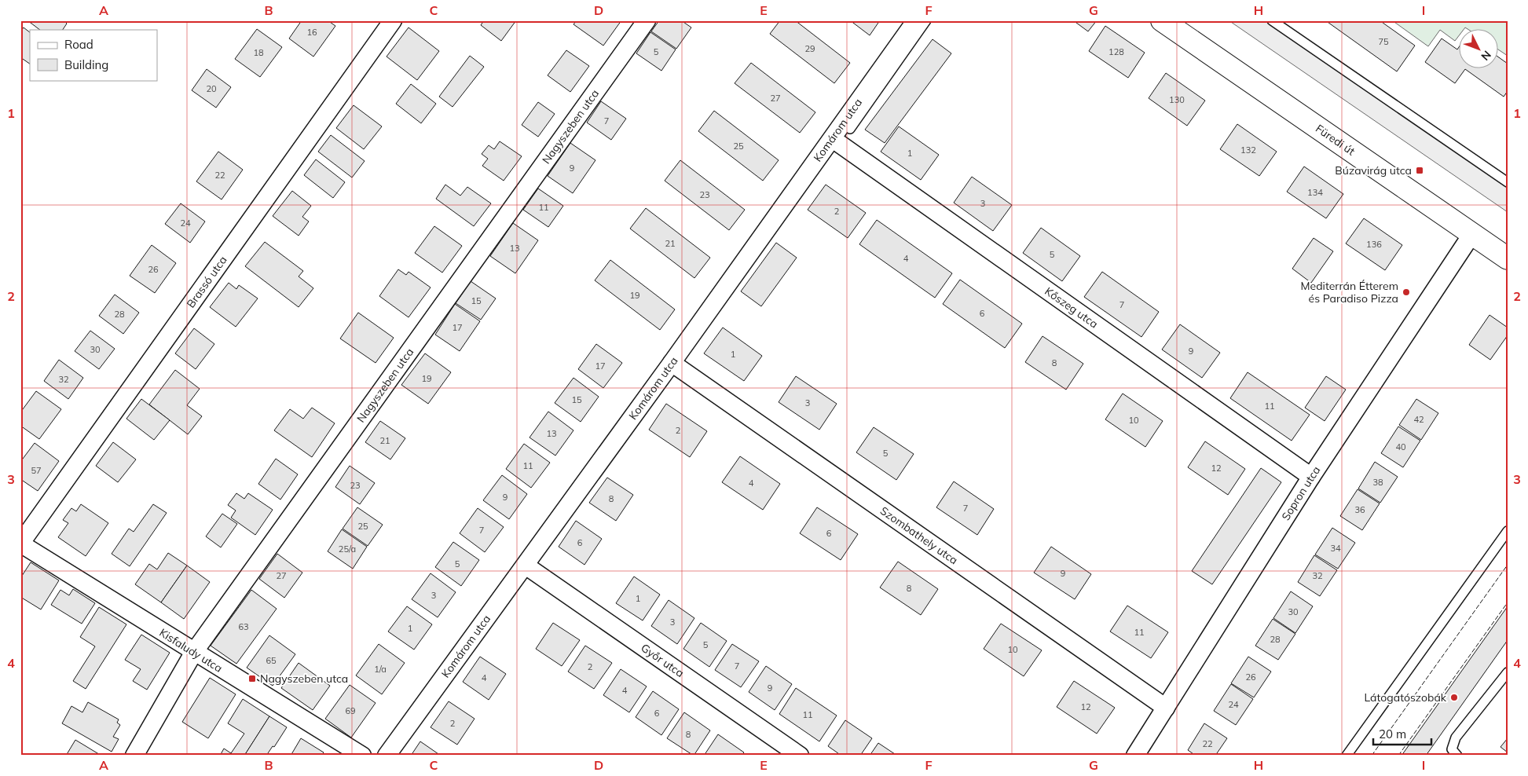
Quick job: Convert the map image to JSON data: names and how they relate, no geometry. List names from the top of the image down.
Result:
{
  "streets": {
    "main road": ["Füredi út"],
    "street": [
      "Nagyszeben utca",
      "Komárom utca",
      "Brassó utca",
      "Kőszeg utca",
      "Sopron utca",
      "Szombathely utca",
      "Kisfaludy utca",
      "Győr utca"
    ]
  },
  "crossings": [
    ["Nagyszeben utca", "Kisfaludy utca"],
    ["Komárom utca", "Kőszeg utca"],
    ["Komárom utca", "Szombathely utca"],
    ["Komárom utca", "Győr utca"],
    ["Füredi út", "Sopron utca"],
    ["Brassó utca", "Kisfaludy utca"],
    ["Kőszeg utca", "Sopron utca"],
    ["Sopron utca", "Szombathely utca"]
  ],
  "places": {
    "transit": ["Búzavirág utca", "Nagyszeben utca"],
    "other": ["Mediterrán Étterem és Paradiso Pizza", "Látogatószobák"]
  },
  "house_numbers": [
    "16",
    "75",
    "29",
    "5",
    "128",
    "18",
    "20",
    "27",
    "130",
    "7",
    "25",
    "132",
    "1",
    "9",
    "22",
    "134",
    "23",
    "3",
    "11",
    "2",
    "24",
    "21",
    "136",
    "13",
    "5",
    "4",
    "26",
    "19",
    "15",
    "7",
    "6",
    "28",
    "17",
    "30",
    "9",
    "1",
    "8",
    "17",
    "19",
    "32",
    "15",
    "3",
    "11",
    "42",
    "10",
    "2",
    "13",
    "21",
    "40",
    "5",
    "11",
    "12",
    "57",
    "38",
    "4",
    "23",
    "9",
    "8",
    "7",
    "36",
    "25",
    "7",
    "6",
    "6",
    "34",
    "25/a",
    "5",
    "9",
    "27",
    "32",
    "8",
    "3",
    "1",
    "30",
    "3",
    "63",
    "1",
    "11",
    "28",
    "5",
    "10",
    "65",
    "7",
    "2",
    "1/a",
    "26",
    "4",
    "9",
    "4",
    "24",
    "12",
    "69",
    "6",
    "11",
    "2",
    "8",
    "22"
  ],
  "legend": ["Road", "Building"],
  "scale_bar": "20 m",
  "north": "bottom right",
  "grid": {
    "columns": [
      "A",
      "B",
      "C",
      "D",
      "E",
      "F",
      "G",
      "H",
      "I"
    ],
    "rows": [
      "1",
      "2",
      "3",
      "4"
    ]
  }
}
